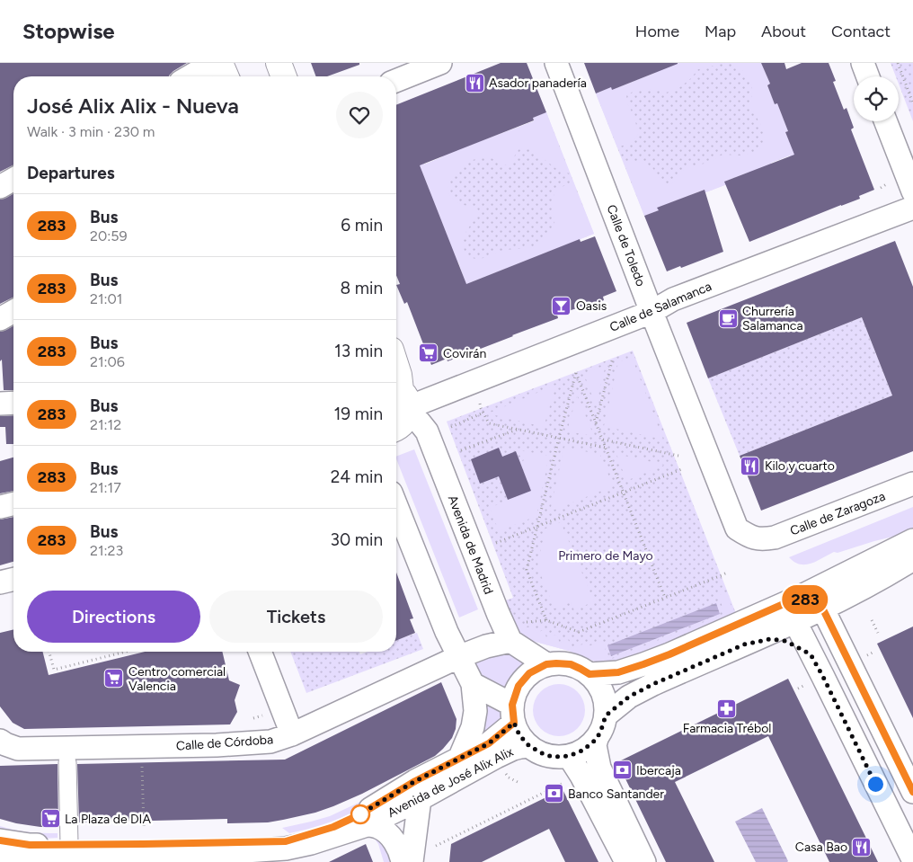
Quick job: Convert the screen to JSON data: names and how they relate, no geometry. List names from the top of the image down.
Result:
{
  "streets": {
    "street": [
      "Calle de Toledo",
      "Calle de Salamanca",
      "Calle de Zaragoza",
      "Avenida de Madrid",
      "Calle de Córdoba",
      "Avenida de José Alix Alix"
    ]
  },
  "crossings": [
    ["Calle de Toledo", "Calle de Salamanca"],
    ["Calle de Toledo", "Calle de Zaragoza"],
    ["Calle de Salamanca", "Avenida de Madrid"],
    ["Avenida de Madrid", "Calle de Córdoba"]
  ],
  "parks": ["Primero de Mayo"],
  "places": {
    "restaurant": ["Asador panadería", "Kilo y cuarto", "Casa Bao"],
    "bar": ["Oasis"],
    "cafe": ["Churrería Salamanca"],
    "supermarket": ["Covirán", "Centro comercial Valencia", "La Plaza de DIA"],
    "pharmacy": ["Farmacia Trébol"],
    "bank": ["Ibercaja", "Banco Santander"]
  },
  "lines": ["bus line 283"],
  "page": {
    "header": "Stopwise",
    "nav": [
      "Home",
      "Map",
      "About",
      "Contact"
    ],
    "on_map": "283",
    "heading": [
      ["José Alix Alix - Nueva", "Walk · 3 min · 230 m"],
      "Departures"
    ],
    "list": [
      {
        "mark": "283",
        "name": "Bus",
        "note": "20:59",
        "value": "6 min"
      },
      {
        "mark": "283",
        "name": "Bus",
        "note": "21:01",
        "value": "8 min"
      },
      {
        "mark": "283",
        "name": "Bus",
        "note": "21:06",
        "value": "13 min"
      },
      {
        "mark": "283",
        "name": "Bus",
        "note": "21:12",
        "value": "19 min"
      },
      {
        "mark": "283",
        "name": "Bus",
        "note": "21:17",
        "value": "24 min"
      },
      {
        "mark": "283",
        "name": "Bus",
        "note": "21:23",
        "value": "30 min"
      }
    ],
    "buttons": ["Directions", "Tickets"]
  }
}
